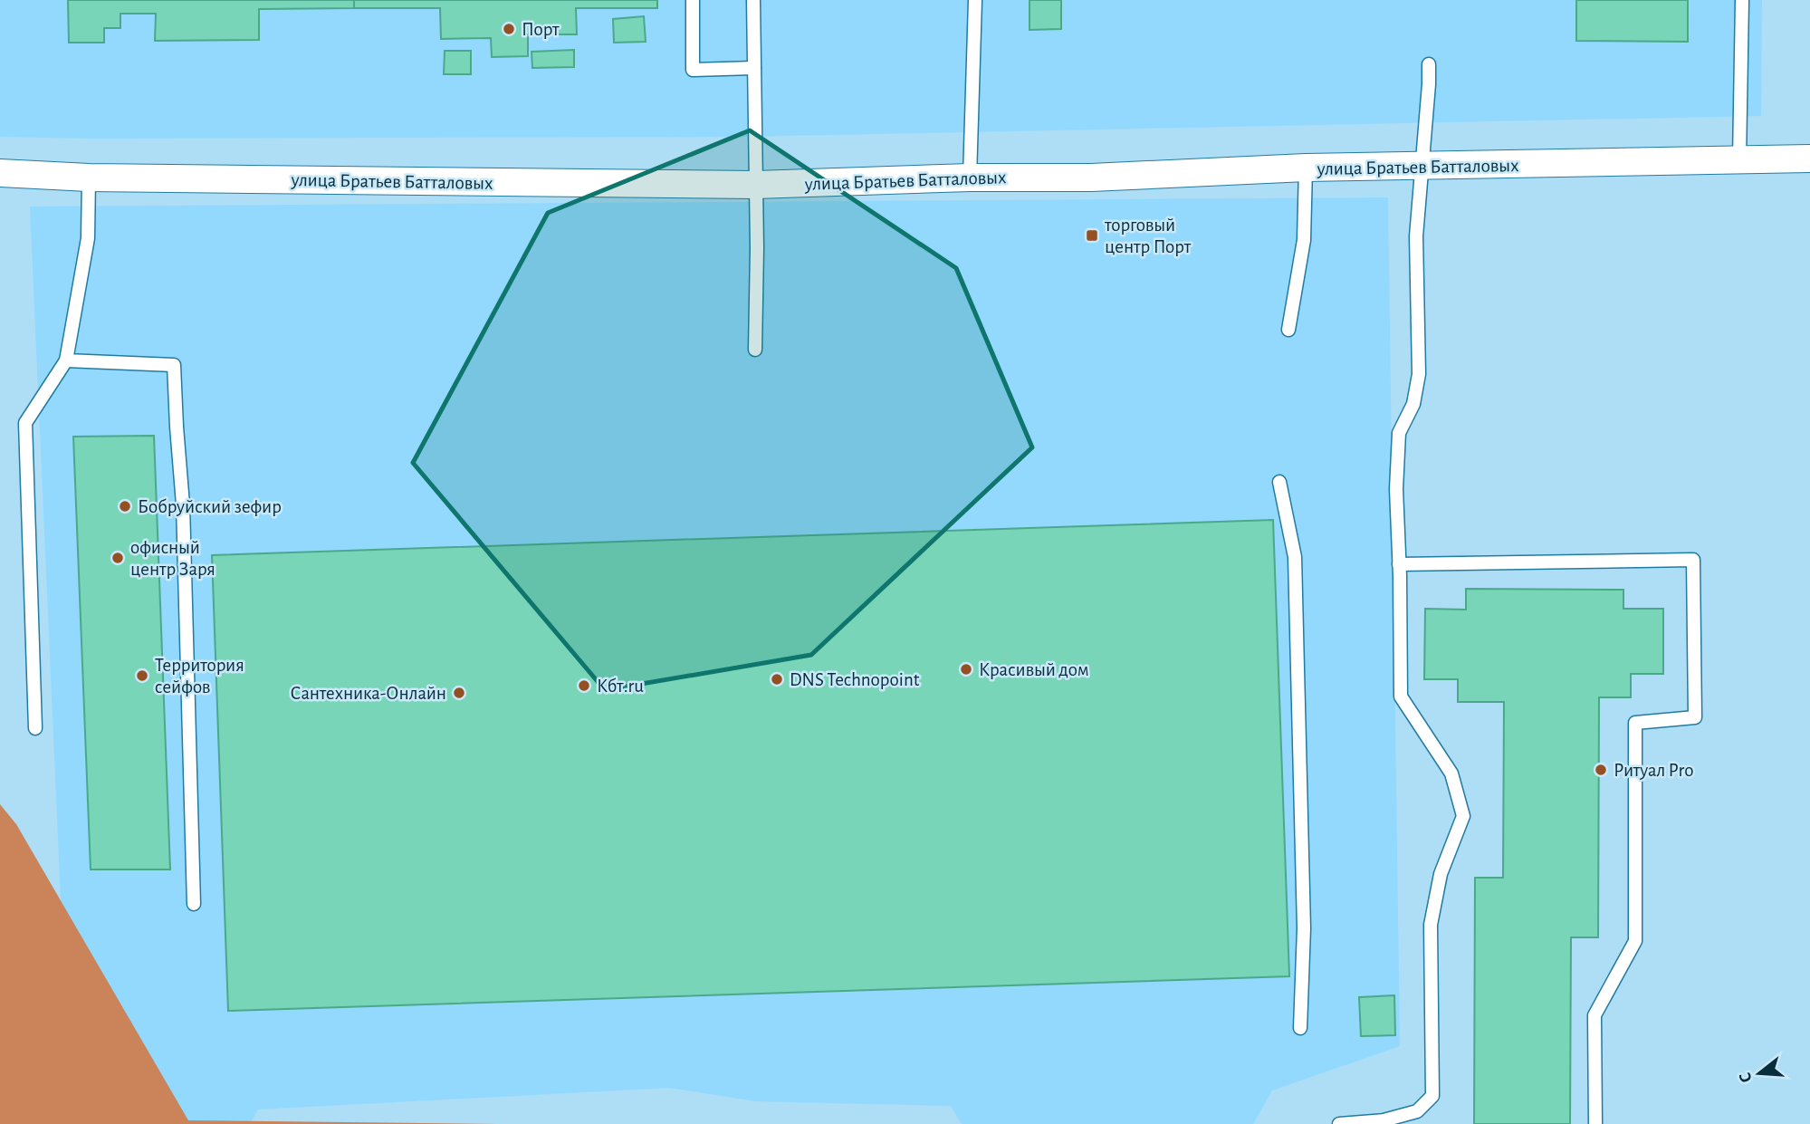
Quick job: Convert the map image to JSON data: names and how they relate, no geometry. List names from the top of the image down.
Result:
{
  "streets": {
    "street": ["улица Братьев Батталовых"]
  },
  "places": {
    "other": [
      "Порт",
      "Бобруйский зефир",
      "офисный центр Заря",
      "Красивый дом",
      "Территория сейфов",
      "DNS Technopoint",
      "Кбт.ru",
      "Сантехника-Онлайн",
      "Ритуал Pro"
    ],
    "transit": ["торговый центр Порт"]
  },
  "north": "left"
}
